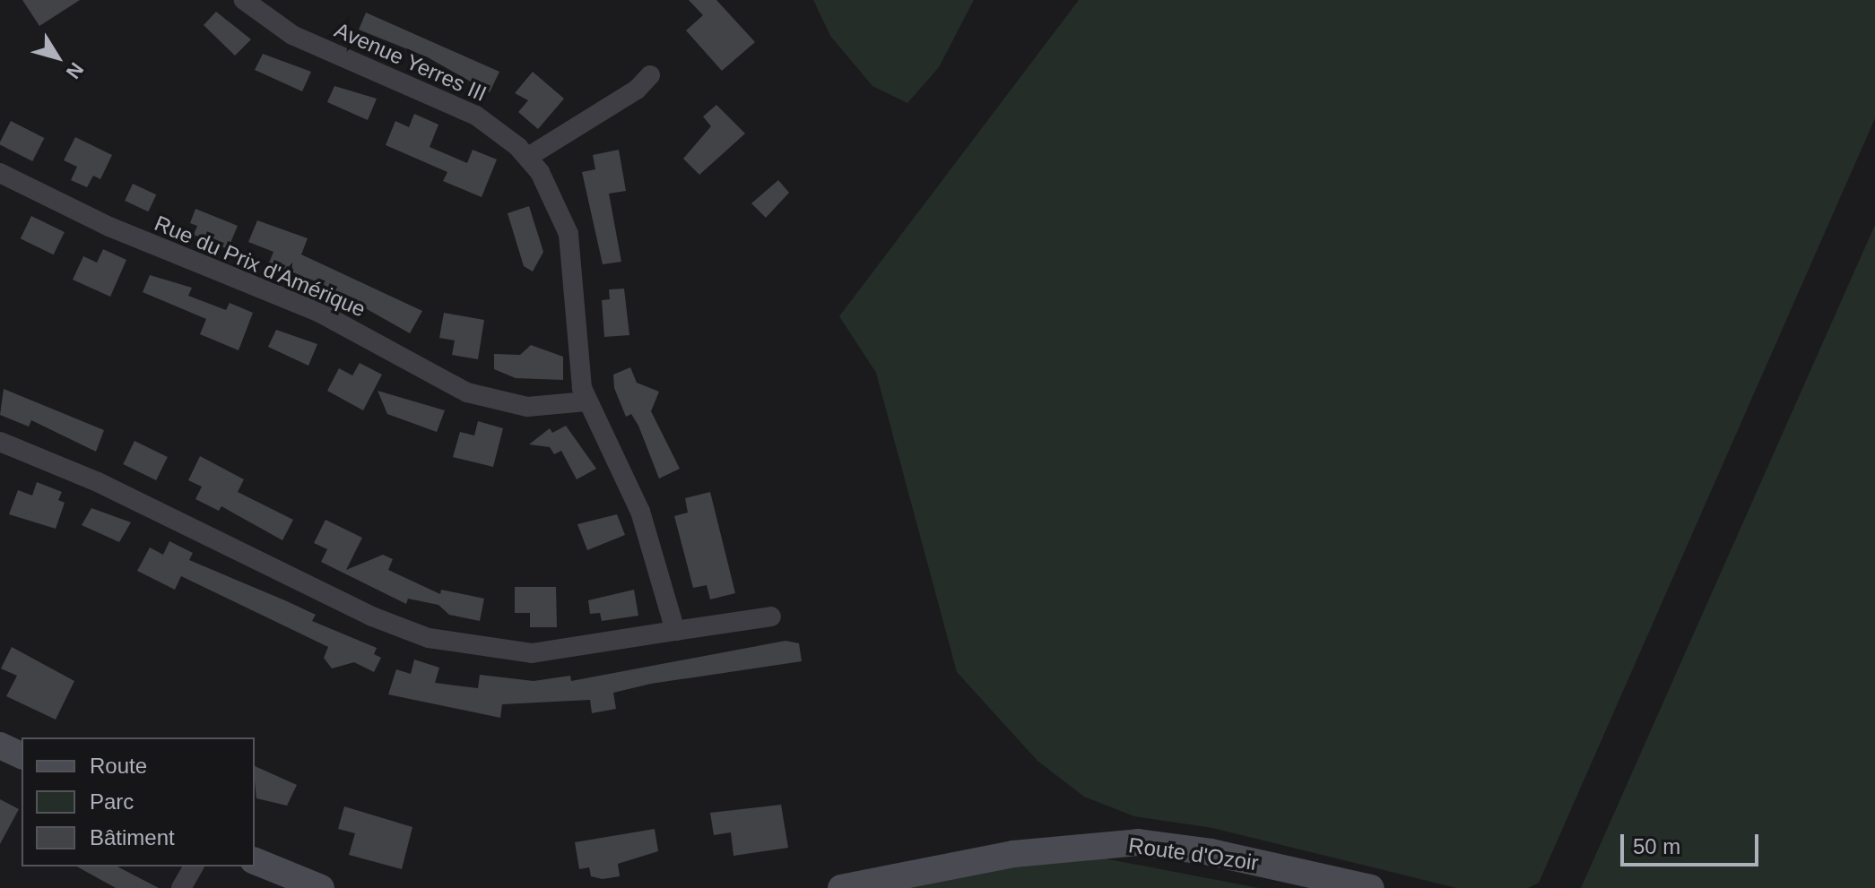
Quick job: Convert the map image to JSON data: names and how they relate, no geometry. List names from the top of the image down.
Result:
{
  "streets": {
    "main road": ["Route d'Ozoir"],
    "street": ["Avenue Yerres III", "Rue du Prix d'Amérique"]
  },
  "crossings": [
    ["Avenue Yerres III", "Rue du Prix d'Amérique"]
  ],
  "legend": ["Route", "Parc", "Bâtiment"],
  "scale_bar": "50 m",
  "north": "bottom right"
}
